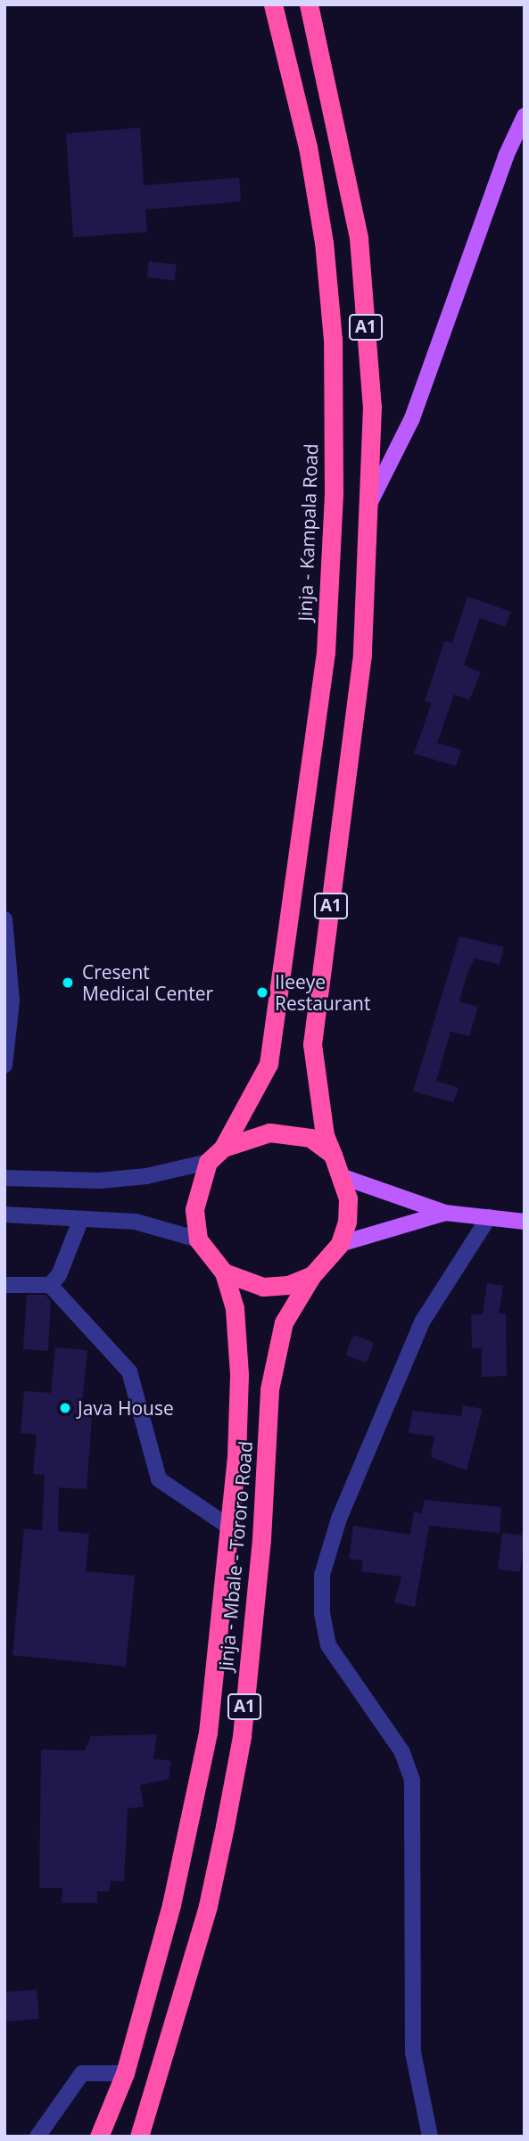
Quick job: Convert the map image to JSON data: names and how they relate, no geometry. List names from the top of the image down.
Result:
{
  "streets": {
    "highway": ["A1", "Jinja - Kampala Road", "Jinja - Mbale - Tororo Road"]
  },
  "crossings": [
    ["A1", "Jinja - Kampala Road"],
    ["A1", "Jinja - Mbale - Tororo Road"],
    ["Jinja - Kampala Road", "Jinja - Mbale - Tororo Road"]
  ],
  "places": ["Cresent Medical Center", "Ileeye Restaurant", "Java House"]
}
